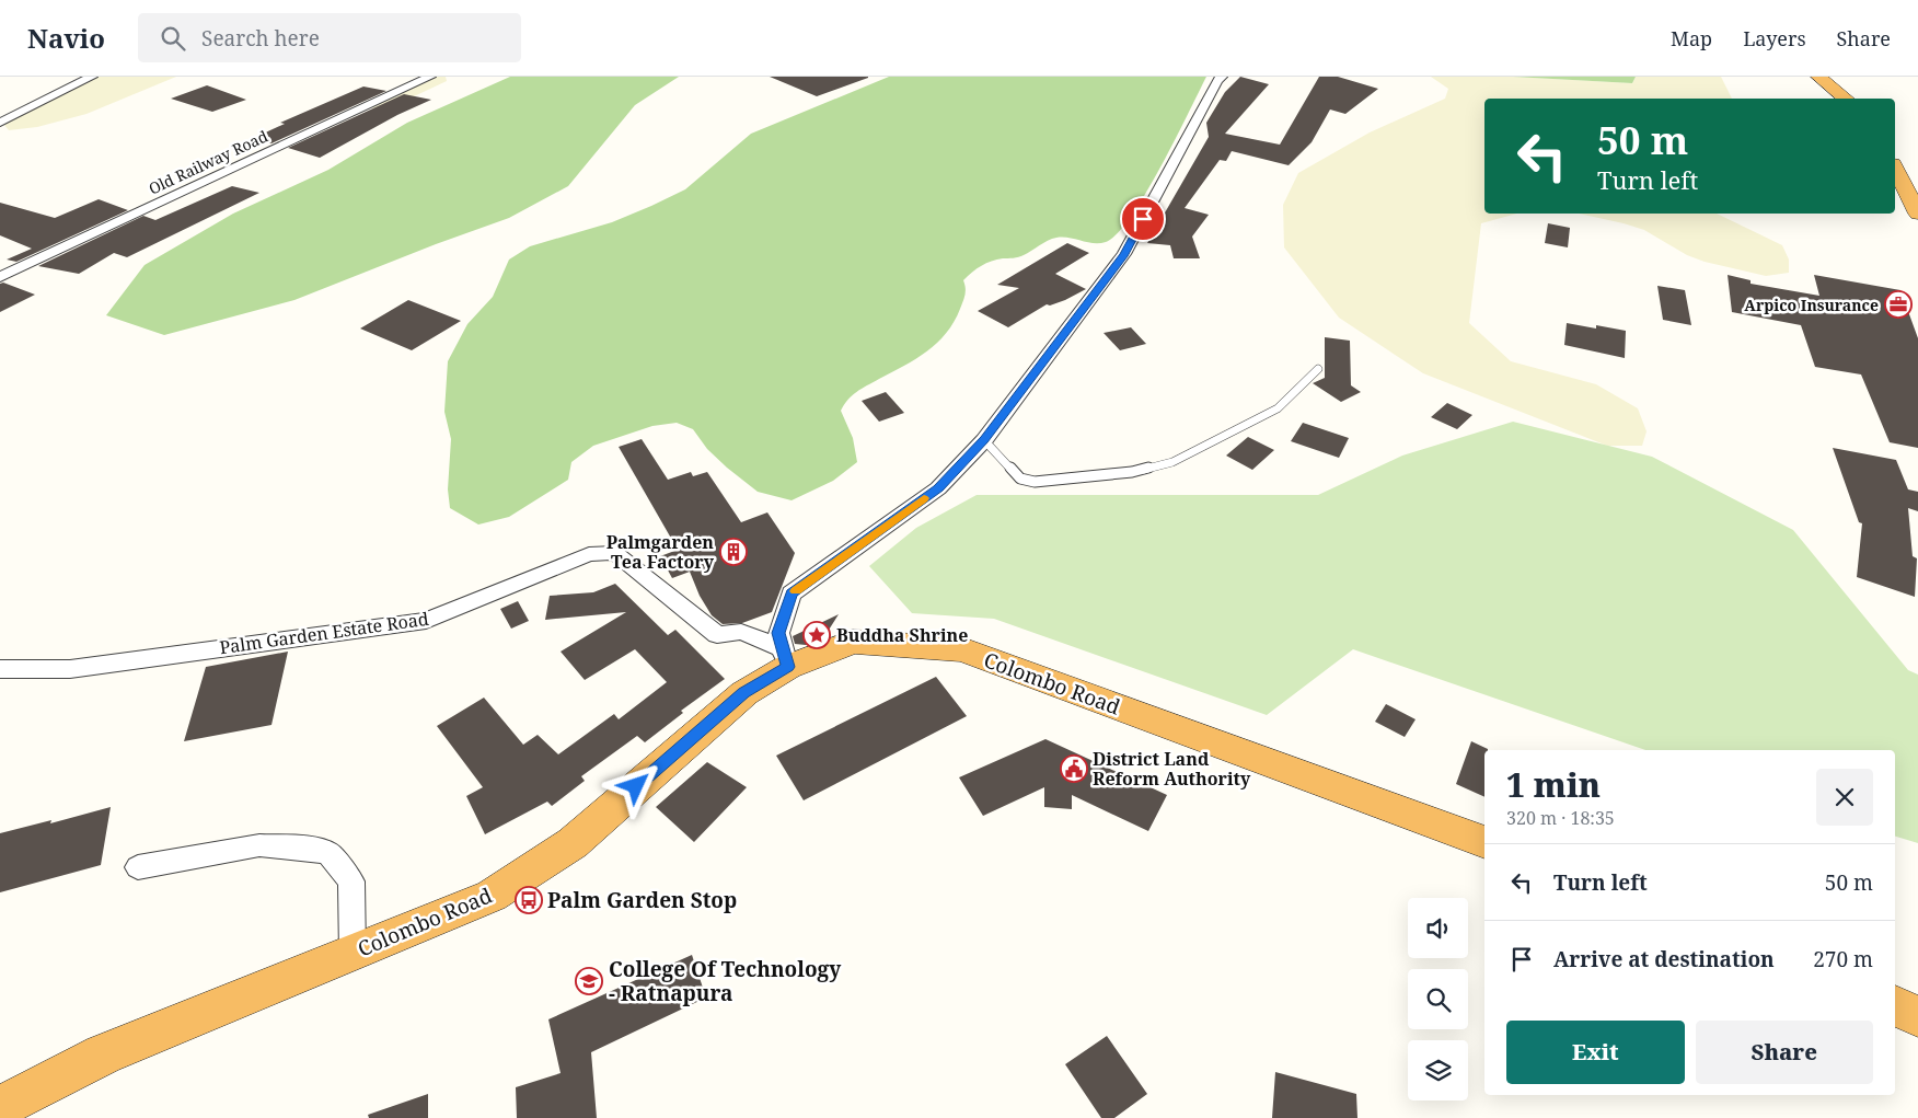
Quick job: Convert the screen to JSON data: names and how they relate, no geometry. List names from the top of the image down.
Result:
{
  "streets": {
    "highway": ["Colombo Road"],
    "street": ["Old Railway Road", "Palm Garden Estate Road"]
  },
  "crossings": [
    ["Palm Garden Estate Road", "Colombo Road"]
  ],
  "places": {
    "office": ["Arpico Insurance"],
    "building": ["Palmgarden Tea Factory"],
    "place": ["Buddha Shrine"],
    "public building": ["District Land Reform Authority"],
    "bus stop": ["Palm Garden Stop"],
    "school or university": ["College Of Technology - Ratnapura"]
  },
  "page": {
    "header": "Navio",
    "search": "Search here",
    "nav": ["Map", "Layers", "Share"],
    "turn": ["50 m", "Turn left"],
    "heading": ["1 min", "320 m · 18:35"],
    "list": [
      {
        "name": "Turn left",
        "value": "50 m"
      },
      {
        "name": "Arrive at destination",
        "value": "270 m"
      }
    ],
    "buttons": ["Exit", "Share"]
  }
}
